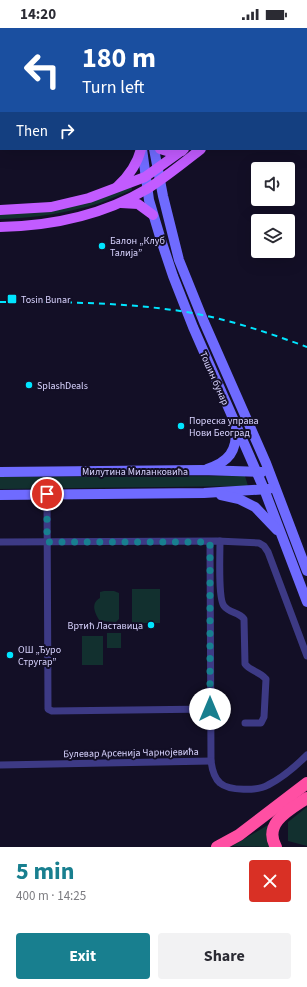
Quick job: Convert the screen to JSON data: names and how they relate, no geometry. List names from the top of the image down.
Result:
{
  "streets": {
    "main road": ["Тошин бунар", "Милутина Миланковића"],
    "street": ["Булевар Арсенија Чарнојевића"]
  },
  "crossings": [
    ["Тошин бунар", "Милутина Миланковића"]
  ],
  "places": {
    "other": [
      "Балон „Клуб Талија”",
      "SplashDeals",
      "Пореска управа Нови Београд",
      "Вртић Ластавица",
      "ОШ „Ђуро Стругар”"
    ],
    "transit": ["Tosin Bunar"]
  },
  "page": {
    "status": "14:20",
    "turn": ["180 m", "Turn left"],
    "then": "Then",
    "heading": ["5 min", "400 m · 14:25"],
    "buttons": ["Exit", "Share"]
  }
}
